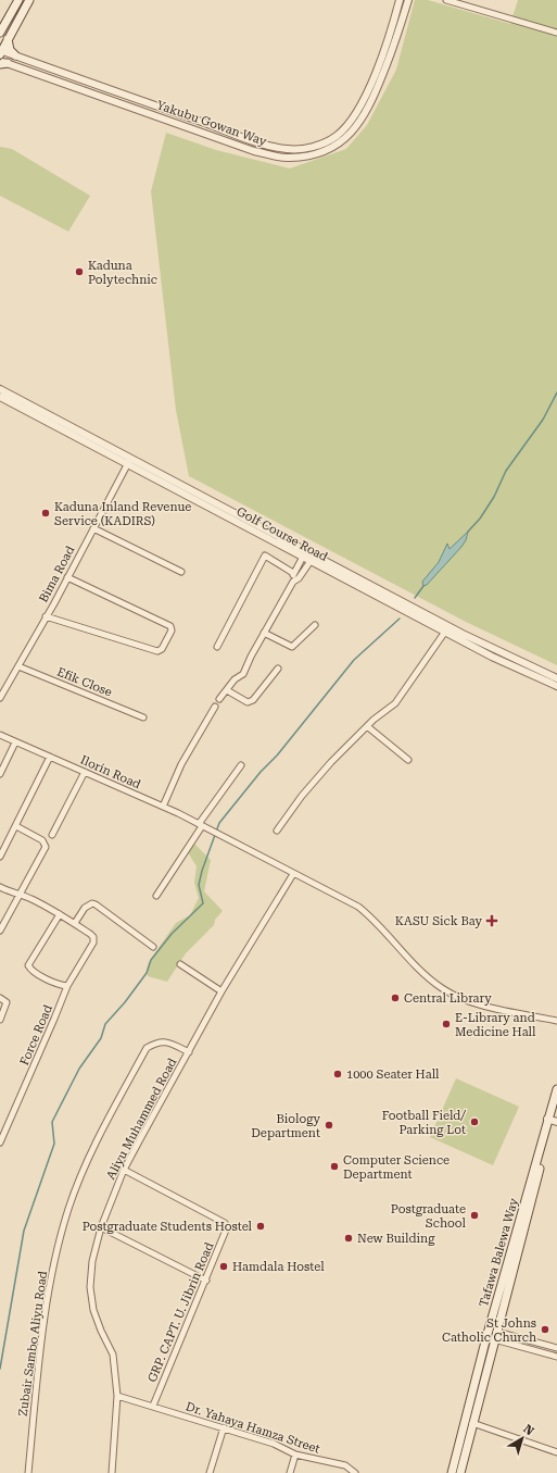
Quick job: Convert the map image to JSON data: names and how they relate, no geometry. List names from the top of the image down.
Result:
{
  "streets": {
    "main road": ["Tafawa Balewa Way"],
    "street": [
      "Yakubu Gowan Way",
      "Golf Course Road",
      "Bima Road",
      "Efik Close",
      "Ilorin Road",
      "Force Road",
      "Aliyu Muhammed Road",
      "GRP. CAPT. U. Jibrin Road",
      "Zubair Sambo Aliyu Road",
      "Dr. Yahaya Hamza Street"
    ]
  },
  "crossings": [
    ["Golf Course Road", "Bima Road"],
    ["Bima Road", "Efik Close"],
    ["Ilorin Road", "Aliyu Muhammed Road"],
    ["Aliyu Muhammed Road", "GRP. CAPT. U. Jibrin Road"],
    ["Aliyu Muhammed Road", "Zubair Sambo Aliyu Road"],
    ["Aliyu Muhammed Road", "Dr. Yahaya Hamza Street"],
    ["GRP. CAPT. U. Jibrin Road", "Dr. Yahaya Hamza Street"]
  ],
  "places": {
    "other": [
      "Kaduna Polytechnic",
      "Kaduna Inland Revenue Service (KADIRS)",
      "Central Library",
      "E-Library and Medicine Hall",
      "1000 Seater Hall",
      "Football Field/ Parking Lot",
      "Biology Department",
      "Computer Science Department",
      "Postgraduate School",
      "Postgraduate Students Hostel",
      "New Building",
      "Hamdala Hostel",
      "St Johns Catholic Church"
    ],
    "health": ["KASU Sick Bay"]
  },
  "north": "top right"
}
